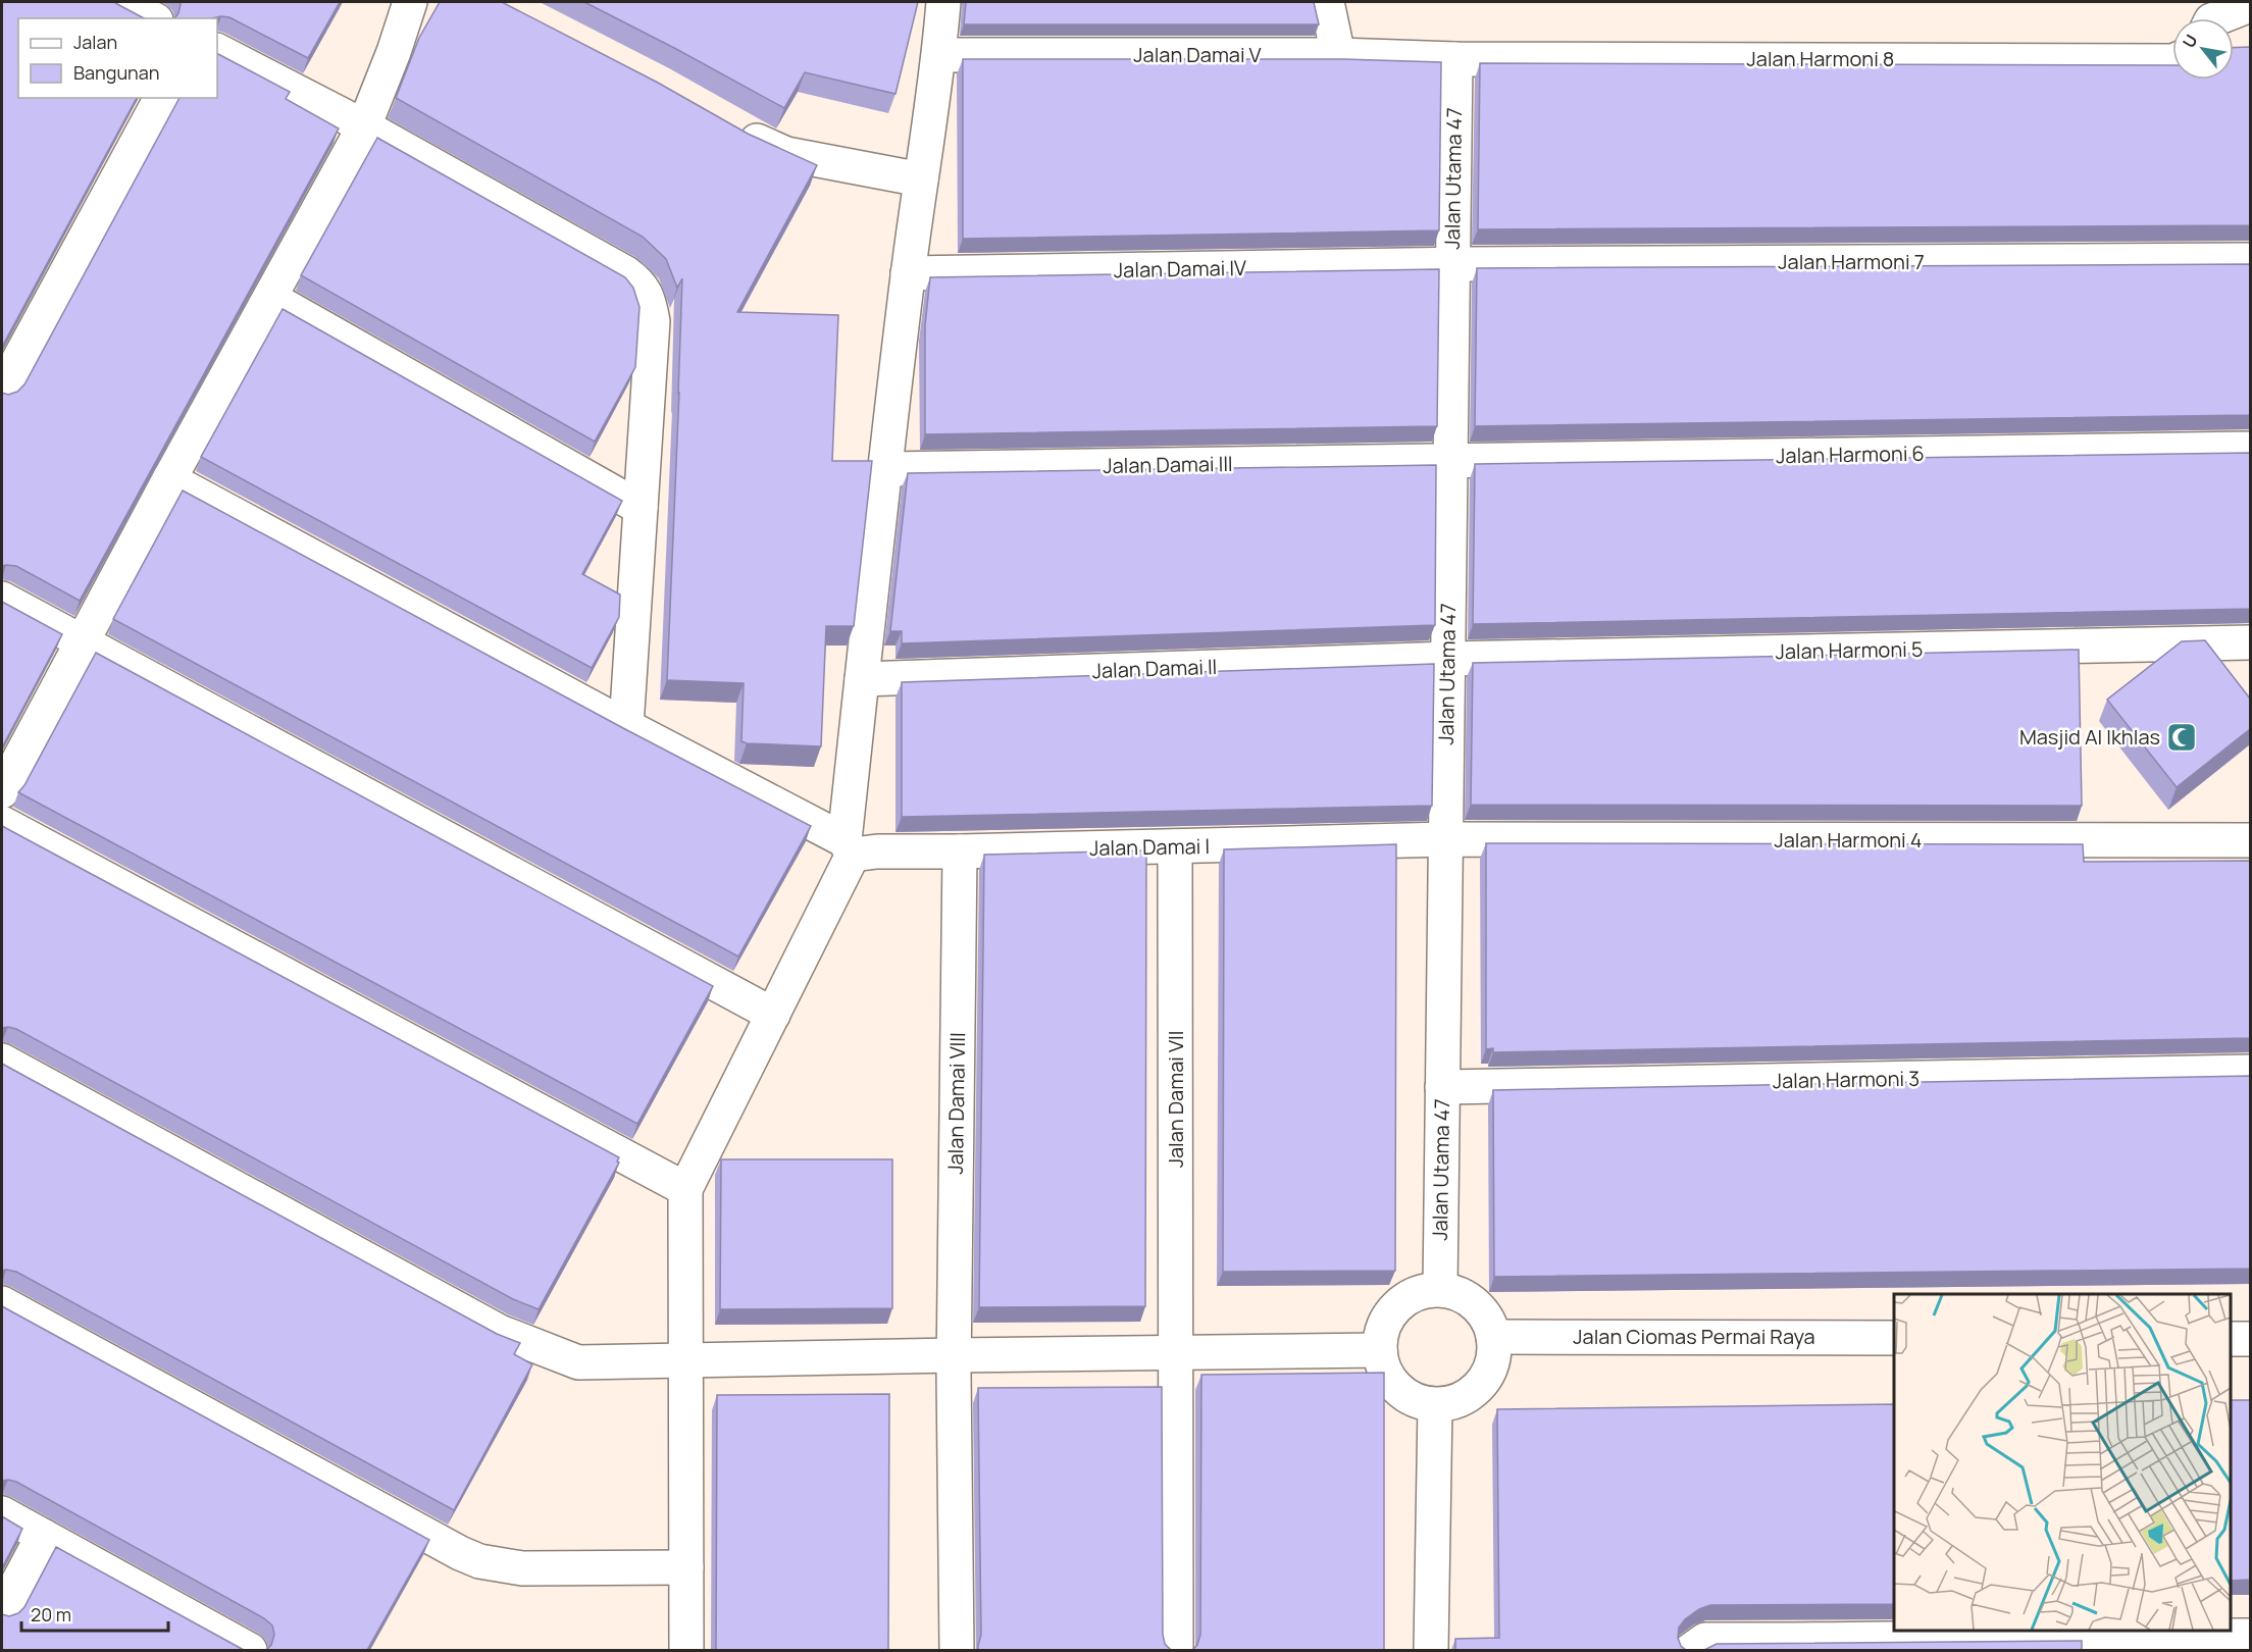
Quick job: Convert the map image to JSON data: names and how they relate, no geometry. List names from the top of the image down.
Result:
{
  "streets": {
    "street": [
      "Jalan Damai V",
      "Jalan Harmoni 8",
      "Jalan Utama 47",
      "Jalan Harmoni 7",
      "Jalan Damai IV",
      "Jalan Harmoni 6",
      "Jalan Damai III",
      "Jalan Harmoni 5",
      "Jalan Damai II",
      "Jalan Harmoni 4",
      "Jalan Damai I",
      "Jalan Harmoni 3",
      "Jalan Damai VII",
      "Jalan Damai VIII",
      "Jalan Ciomas Permai Raya"
    ]
  },
  "crossings": [
    ["Jalan Damai V", "Jalan Harmoni 8"],
    ["Jalan Damai V", "Jalan Utama 47"],
    ["Jalan Harmoni 8", "Jalan Utama 47"],
    ["Jalan Utama 47", "Jalan Harmoni 7"],
    ["Jalan Utama 47", "Jalan Damai IV"],
    ["Jalan Utama 47", "Jalan Harmoni 6"],
    ["Jalan Utama 47", "Jalan Damai III"],
    ["Jalan Utama 47", "Jalan Harmoni 5"],
    ["Jalan Utama 47", "Jalan Damai II"],
    ["Jalan Utama 47", "Jalan Harmoni 4"],
    ["Jalan Utama 47", "Jalan Damai I"],
    ["Jalan Utama 47", "Jalan Harmoni 3"],
    ["Jalan Utama 47", "Jalan Ciomas Permai Raya"],
    ["Jalan Harmoni 7", "Jalan Damai IV"],
    ["Jalan Harmoni 6", "Jalan Damai III"],
    ["Jalan Harmoni 5", "Jalan Damai II"],
    ["Jalan Harmoni 4", "Jalan Damai I"],
    ["Jalan Damai I", "Jalan Damai VII"],
    ["Jalan Damai I", "Jalan Damai VIII"]
  ],
  "places": {
    "mosque": ["Masjid Al Ikhlas"]
  },
  "legend": ["Jalan", "Bangunan"],
  "scale_bar": "20 m",
  "north": "top left"
}
